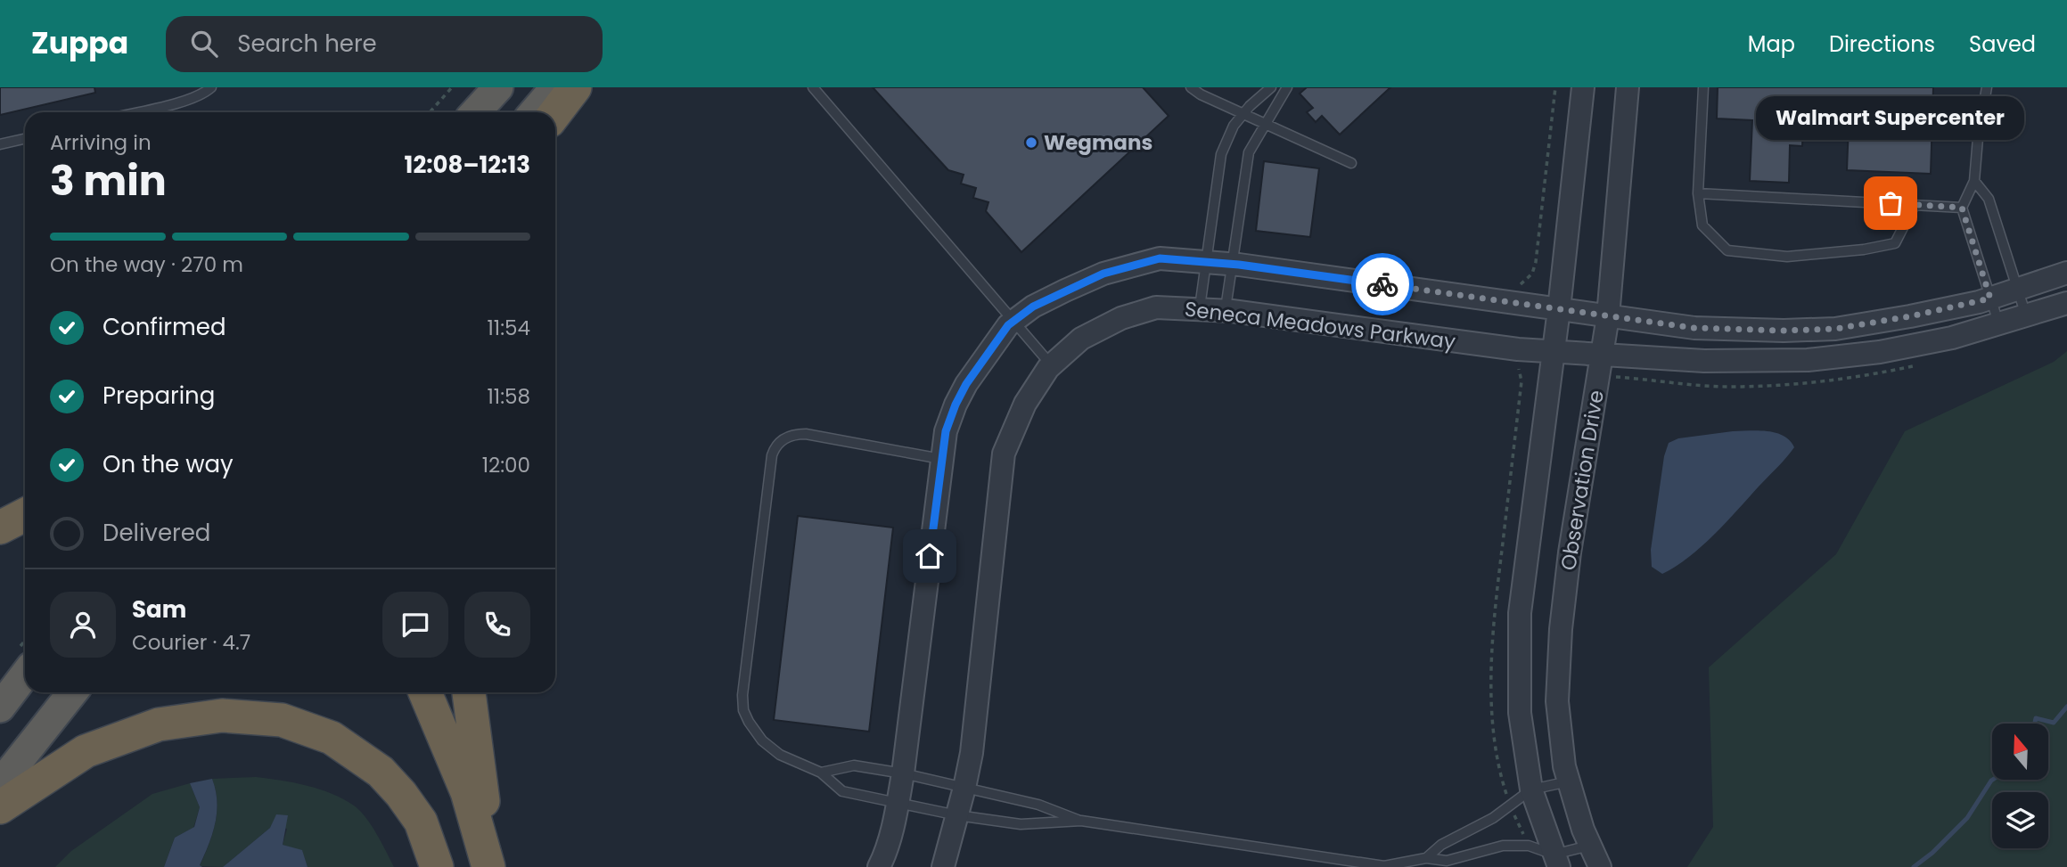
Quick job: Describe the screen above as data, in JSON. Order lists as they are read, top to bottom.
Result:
{
  "streets": {
    "street": ["Seneca Meadows Parkway", "Observation Drive"]
  },
  "crossings": [
    ["Seneca Meadows Parkway", "Observation Drive"]
  ],
  "places": ["Wegmans", "Walmart Supercenter"],
  "north": "top",
  "page": {
    "header": "Zuppa",
    "search": "Search here",
    "nav": ["Map", "Directions", "Saved"],
    "bubble": "Walmart Supercenter",
    "heading": ["3 min", "Arriving in", "12:08–12:13"],
    "panel": ["Sam", "Courier · 4.7"],
    "bar": "On the way · 270 m",
    "list": [
      ["Confirmed", "11:54"],
      ["Preparing", "11:58"],
      ["On the way", "12:00"],
      "Delivered"
    ]
  }
}
